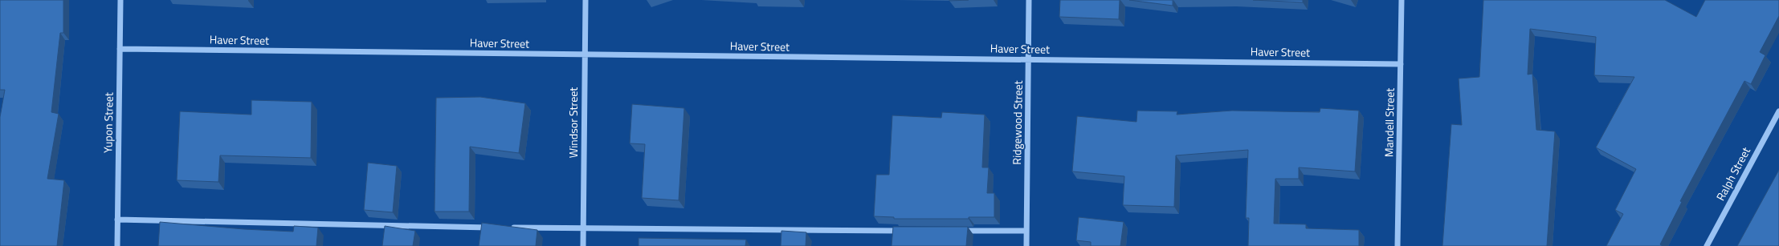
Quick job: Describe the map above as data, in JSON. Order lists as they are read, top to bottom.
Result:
{
  "streets": {
    "street": [
      "Haver Street",
      "Yupon Street",
      "Windsor Street",
      "Ridgewood Street",
      "Mandell Street",
      "Ralph Street"
    ]
  },
  "crossings": [
    ["Haver Street", "Yupon Street"],
    ["Haver Street", "Windsor Street"],
    ["Haver Street", "Ridgewood Street"],
    ["Haver Street", "Mandell Street"]
  ]
}
